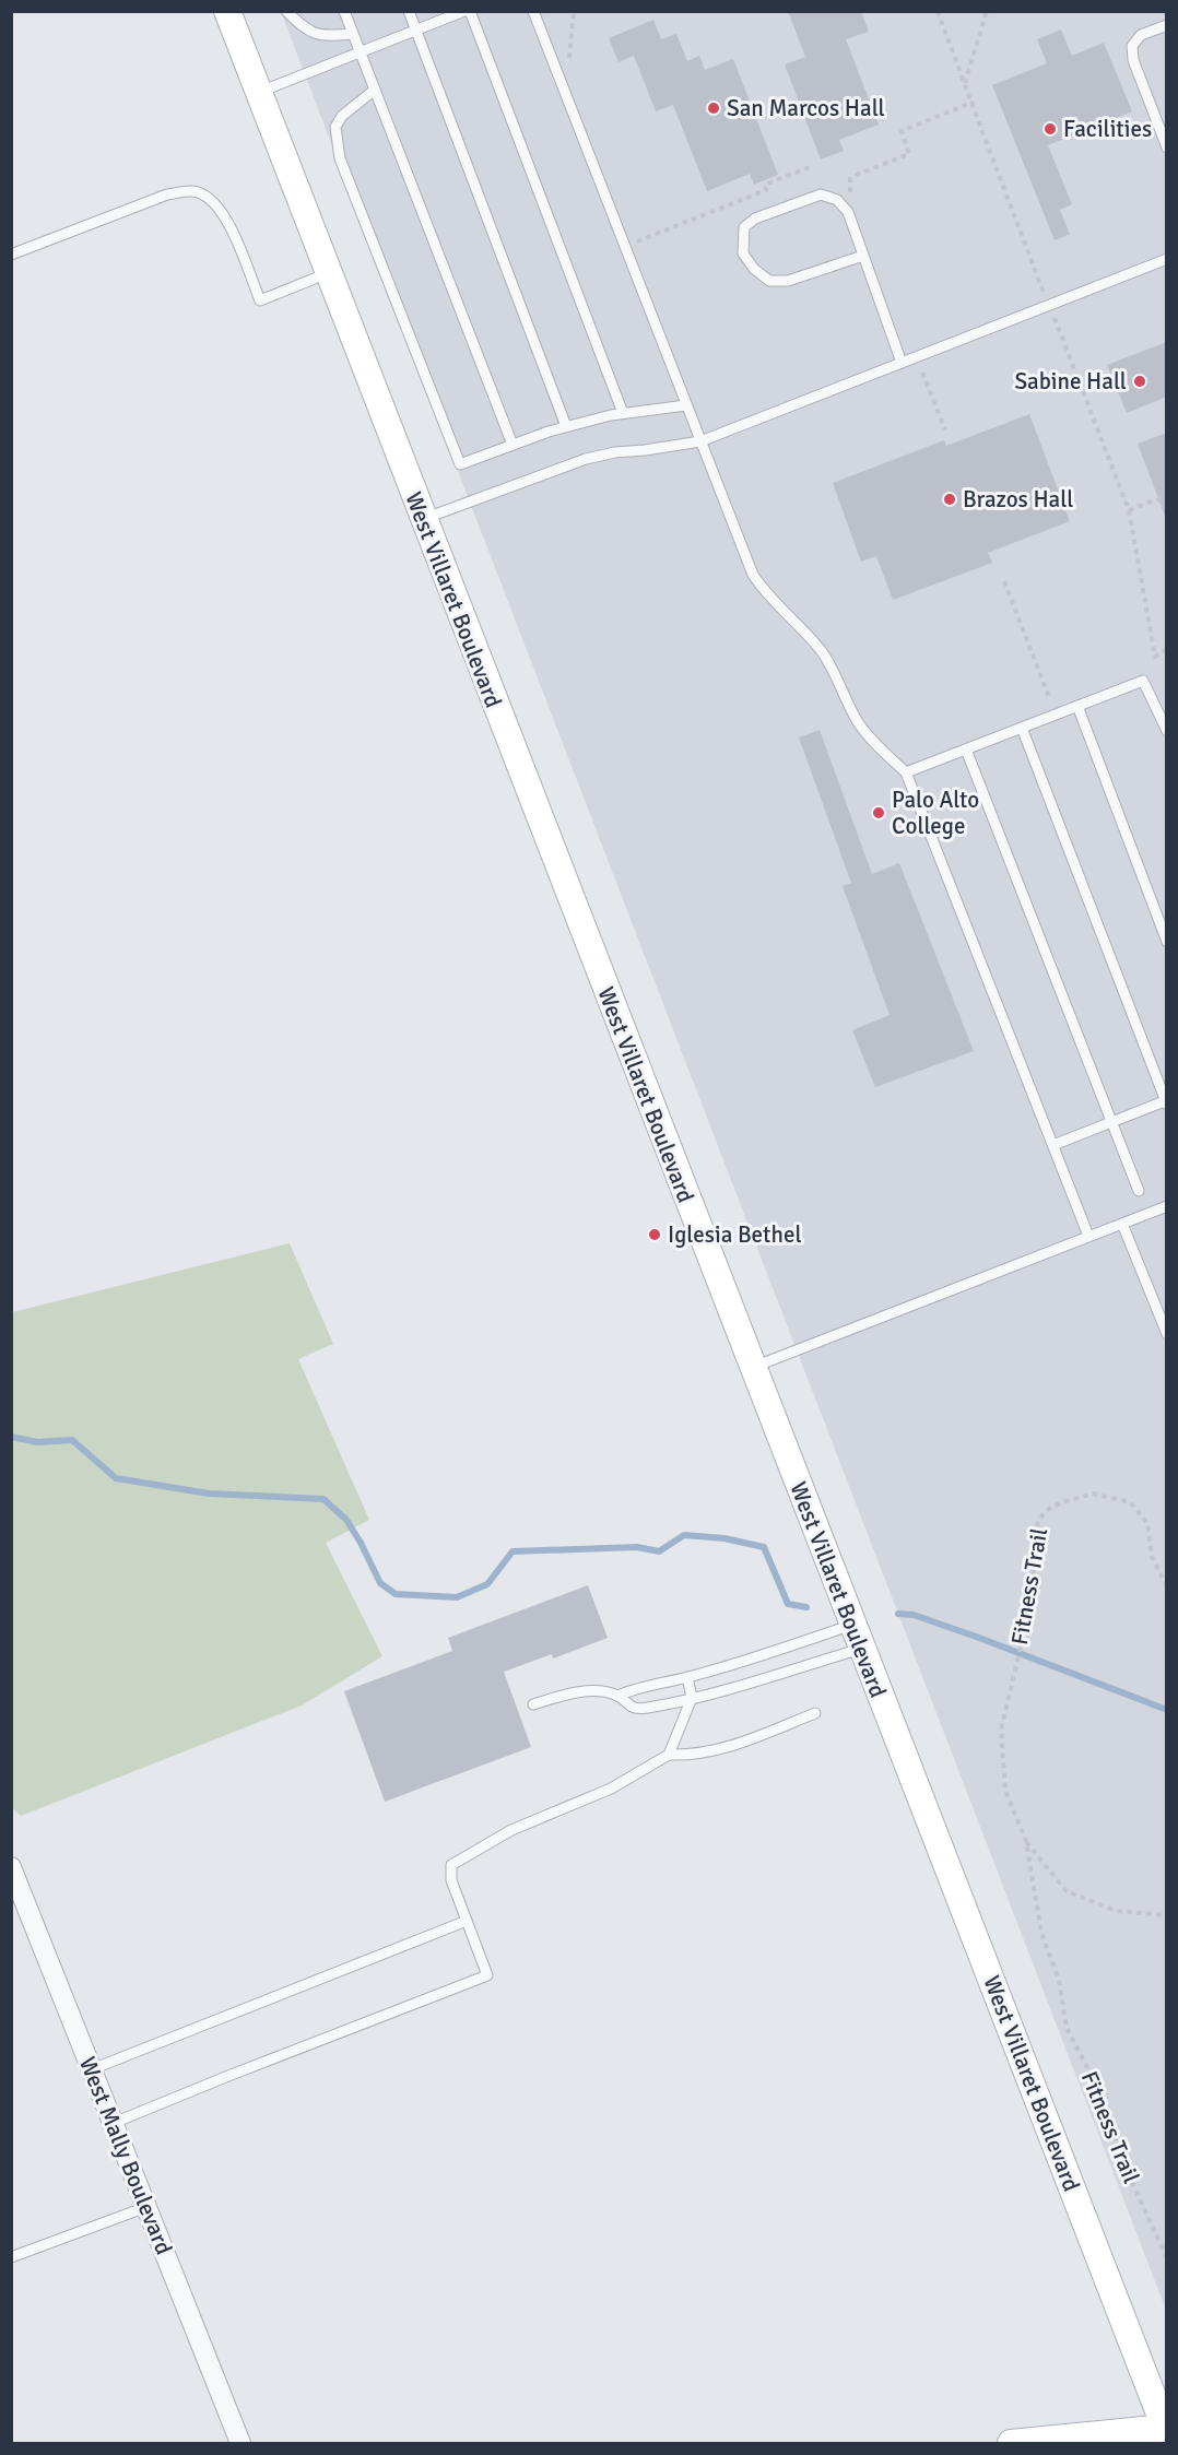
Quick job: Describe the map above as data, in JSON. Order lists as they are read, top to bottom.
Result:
{
  "streets": {
    "street": ["West Villaret Boulevard", "West Mally Boulevard"],
    "path": ["Fitness Trail"]
  },
  "places": [
    "San Marcos Hall",
    "Facilities",
    "Sabine Hall",
    "Brazos Hall",
    "Palo Alto College",
    "Iglesia Bethel"
  ]
}
